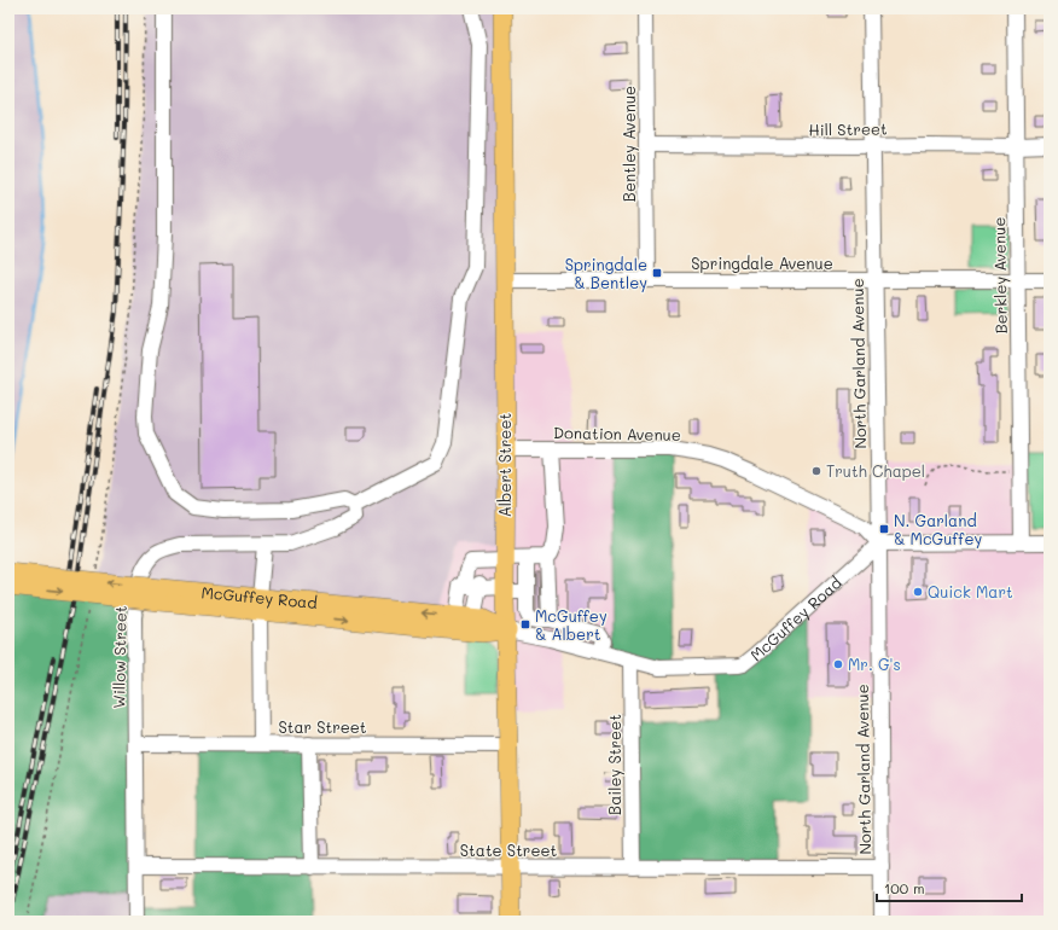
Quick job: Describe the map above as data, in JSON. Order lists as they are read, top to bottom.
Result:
{
  "streets": {
    "main road": ["Albert Street", "McGuffey Road"],
    "street": [
      "Hill Street",
      "Bentley Avenue",
      "Springdale Avenue",
      "Berkley Avenue",
      "North Garland Avenue",
      "Donation Avenue",
      "Willow Street",
      "Star Street",
      "Bailey Street",
      "State Street"
    ]
  },
  "crossings": [
    ["Hill Street", "Bentley Avenue"],
    ["Hill Street", "Berkley Avenue"],
    ["Hill Street", "North Garland Avenue"],
    ["Bentley Avenue", "Springdale Avenue"],
    ["Springdale Avenue", "Berkley Avenue"],
    ["Springdale Avenue", "North Garland Avenue"],
    ["Springdale Avenue", "Albert Street"],
    ["North Garland Avenue", "Donation Avenue"],
    ["North Garland Avenue", "McGuffey Road"],
    ["North Garland Avenue", "State Street"],
    ["Donation Avenue", "Albert Street"],
    ["Donation Avenue", "McGuffey Road"],
    ["Albert Street", "McGuffey Road"],
    ["Albert Street", "Star Street"],
    ["Albert Street", "State Street"],
    ["McGuffey Road", "Bailey Street"],
    ["Willow Street", "Star Street"],
    ["Willow Street", "State Street"],
    ["Bailey Street", "State Street"]
  ],
  "places": {
    "transit": ["Springdale & Bentley", "N. Garland & McGuffey", "McGuffey & Albert"],
    "other": ["Truth Chapel", "Quick Mart", "Mr. G's"]
  },
  "scale_bar": "100 m"
}
